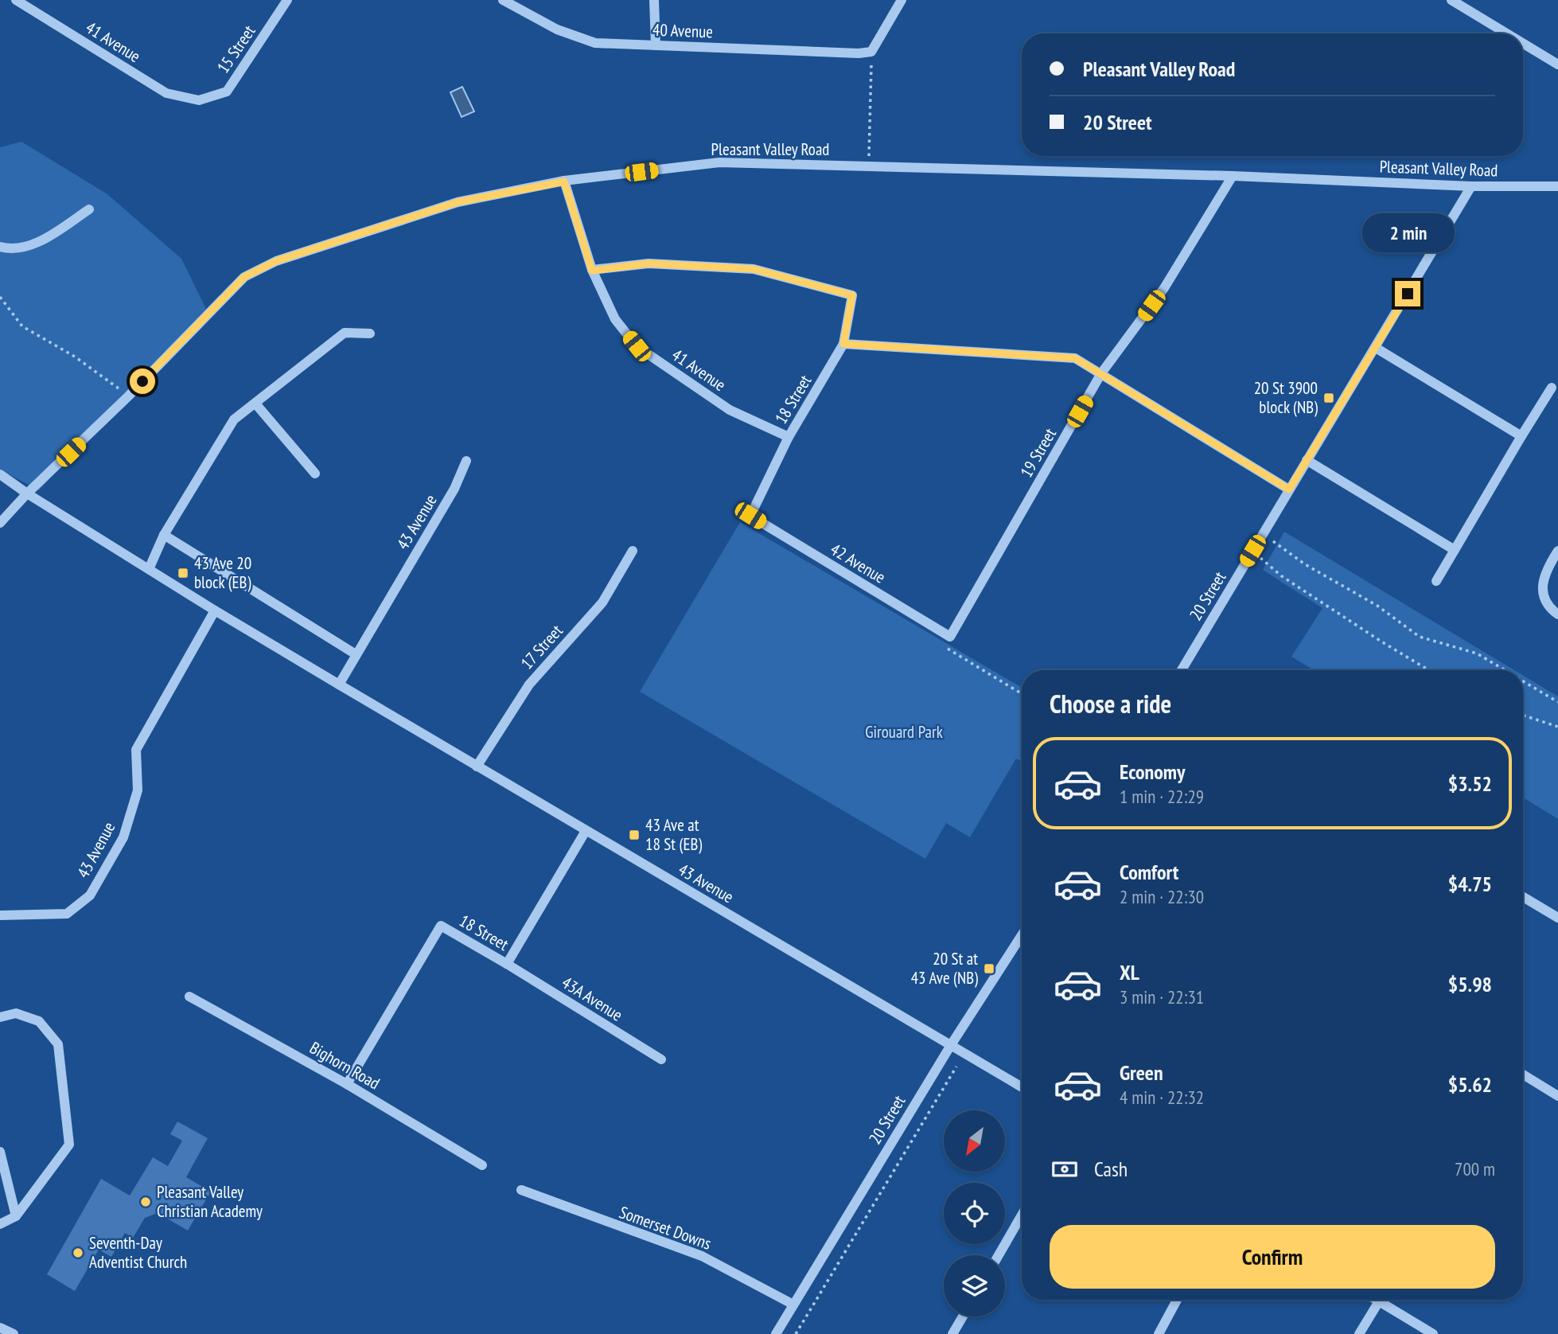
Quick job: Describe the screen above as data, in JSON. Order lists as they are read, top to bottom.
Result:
{
  "streets": {
    "street": [
      "40 Avenue",
      "41 Avenue",
      "15 Street",
      "Pleasant Valley Road",
      "18 Street",
      "19 Street",
      "43 Avenue",
      "42 Avenue",
      "20 Street",
      "17 Street",
      "43A Avenue",
      "Bighorn Road",
      "Somerset Downs"
    ]
  },
  "crossings": [
    ["41 Avenue", "15 Street"],
    ["41 Avenue", "Pleasant Valley Road"],
    ["41 Avenue", "18 Street"],
    ["Pleasant Valley Road", "19 Street"],
    ["Pleasant Valley Road", "43 Avenue"],
    ["Pleasant Valley Road", "20 Street"],
    ["18 Street", "43 Avenue"],
    ["18 Street", "42 Avenue"],
    ["18 Street", "43A Avenue"],
    ["18 Street", "Bighorn Road"],
    ["19 Street", "42 Avenue"],
    ["43 Avenue", "20 Street"],
    ["43 Avenue", "17 Street"],
    ["20 Street", "Somerset Downs"]
  ],
  "parks": ["Girouard Park"],
  "places": {
    "transit": [
      "20 St 3900 block (NB)",
      "43 Ave 20 block (EB)",
      "43 Ave at 18 St (EB)",
      "20 St at 43 Ave (NB)"
    ],
    "other": ["Pleasant Valley Christian Academy", "Seventh-Day Adventist Church"]
  },
  "north": "bottom left",
  "page": {
    "banner": ["Pleasant Valley Road", "20 Street"],
    "bubble": "2 min",
    "heading": "Choose a ride",
    "list": [
      {
        "name": "Economy",
        "note": "1 min · 22:29",
        "value": "$3.52"
      },
      {
        "name": "Comfort",
        "note": "2 min · 22:30",
        "value": "$4.75"
      },
      {
        "name": "XL",
        "note": "3 min · 22:31",
        "value": "$5.98"
      },
      {
        "name": "Green",
        "note": "4 min · 22:32",
        "value": "$5.62"
      }
    ],
    "pay": ["Cash", "700 m"],
    "buttons": "Confirm"
  }
}
